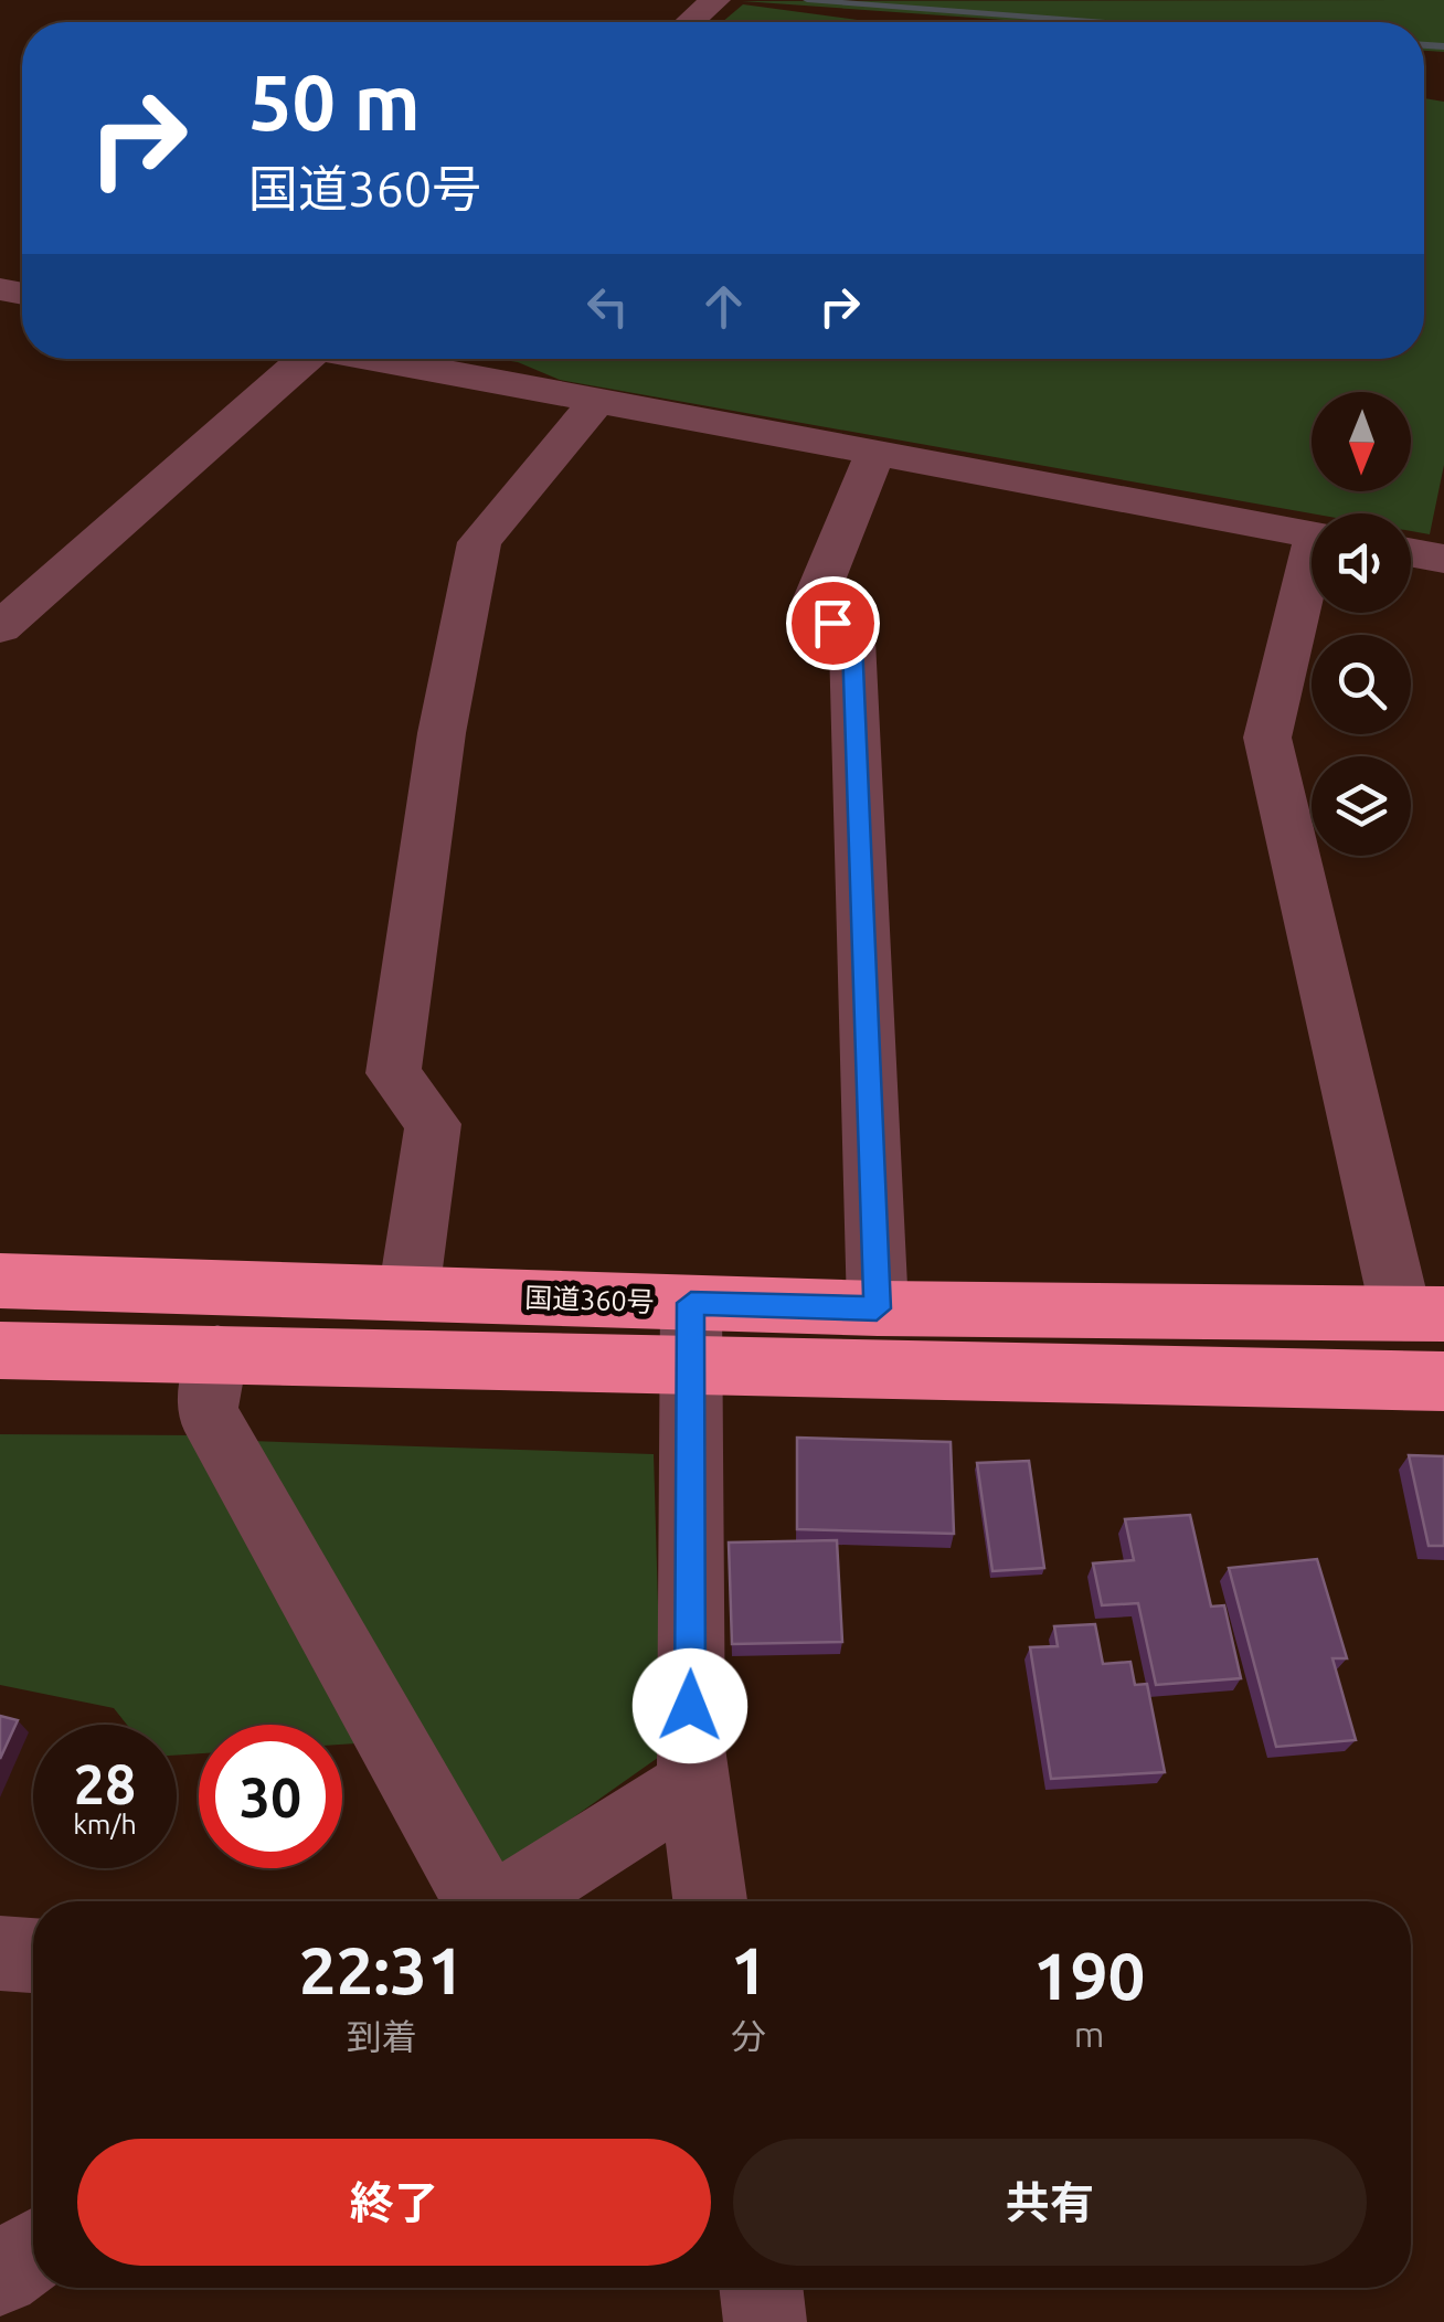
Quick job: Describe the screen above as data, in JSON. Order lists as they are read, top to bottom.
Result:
{
  "streets": {
    "highway": ["国道360号"]
  },
  "north": "bottom",
  "page": {
    "turn": ["50 m", "国道360号"],
    "speed": "28 km/h",
    "limit": "30",
    "eta": [
      "22:31",
      "到着",
      "1",
      "分",
      "190",
      "m"
    ],
    "buttons": ["終了", "共有"]
  }
}
